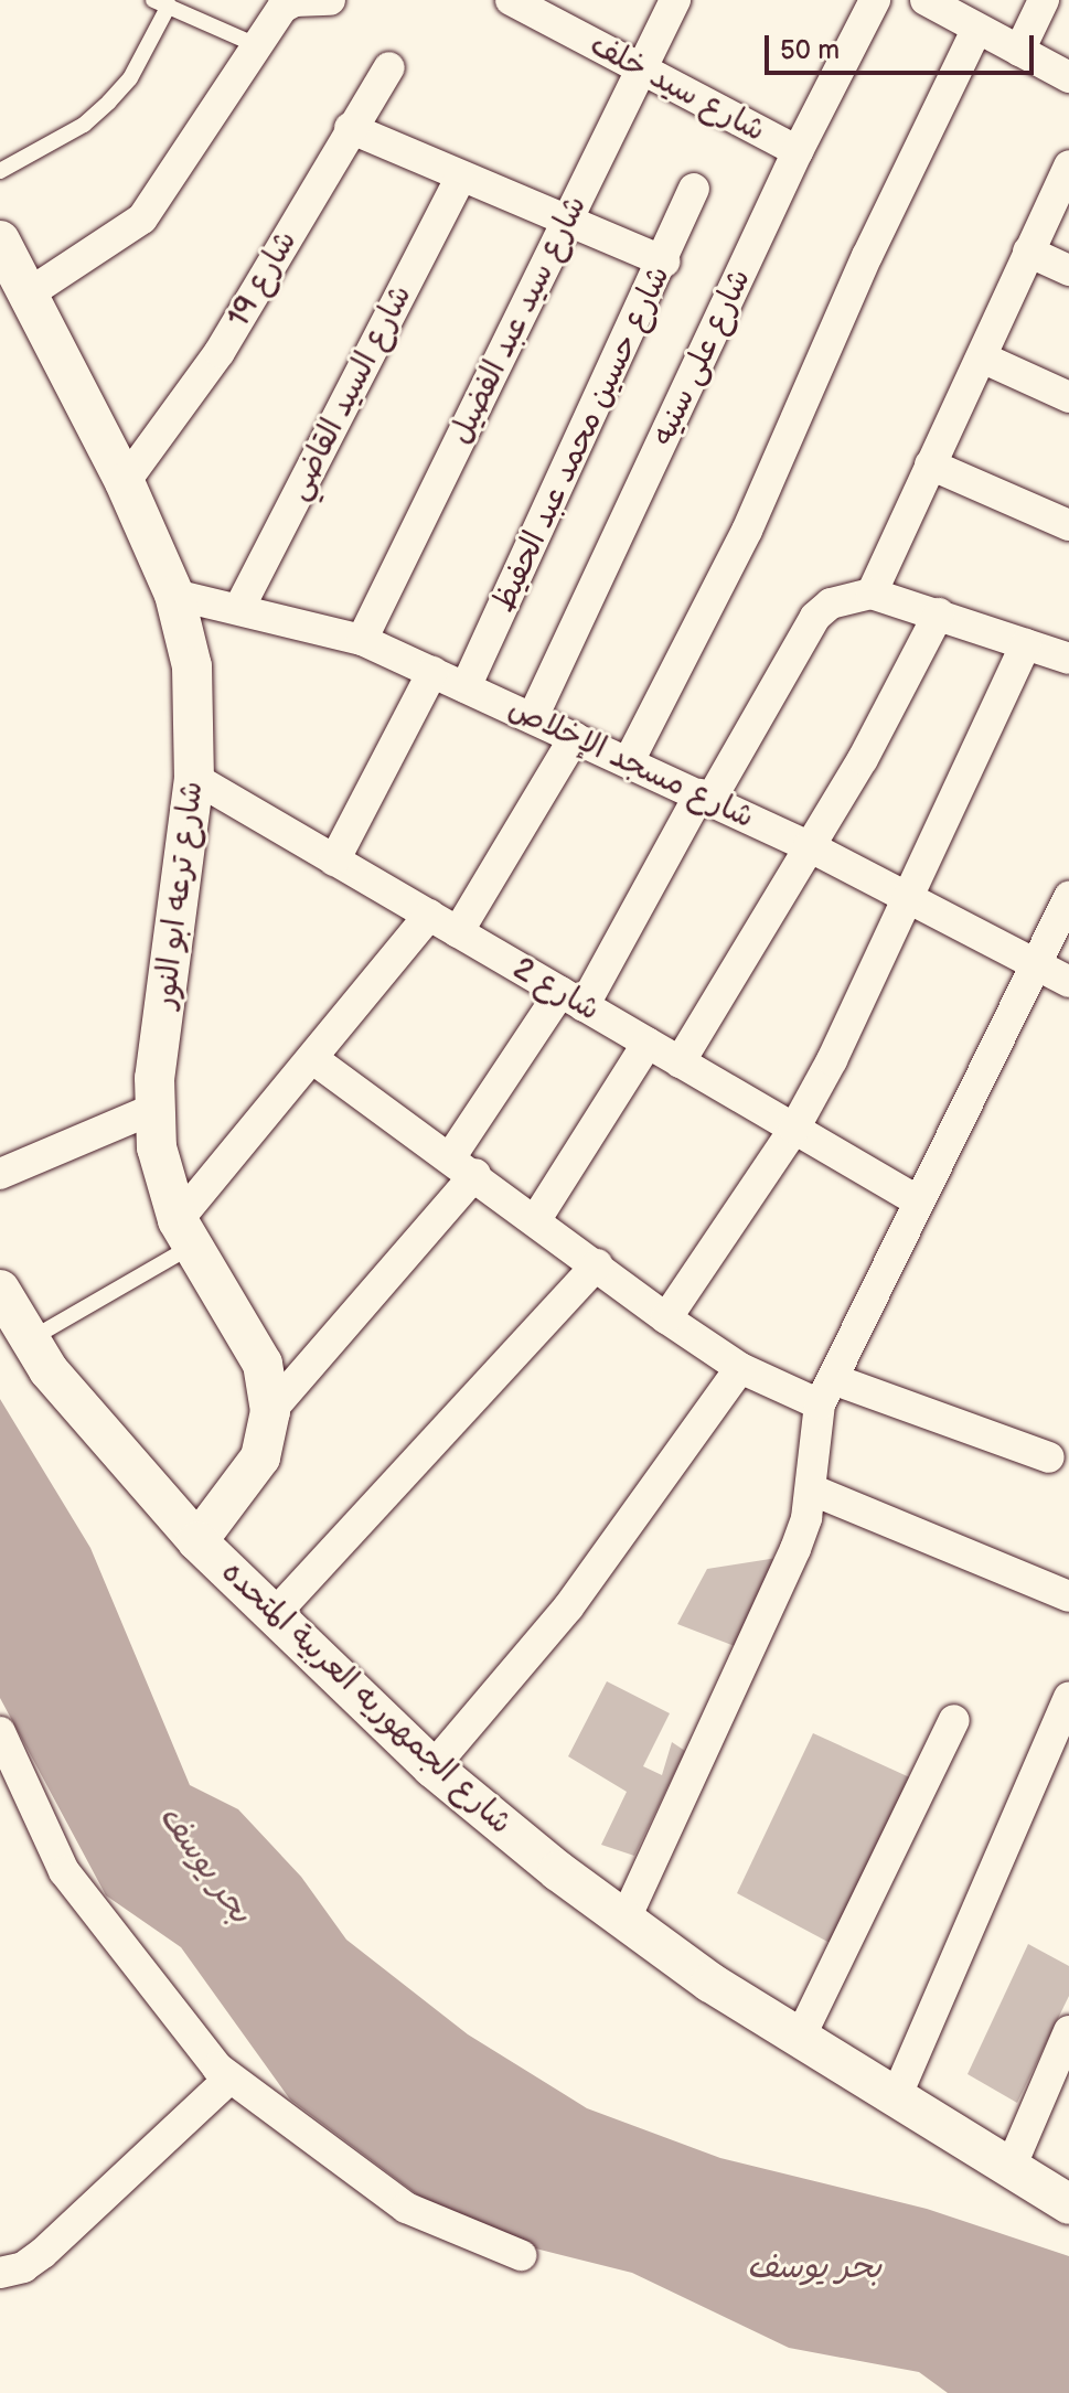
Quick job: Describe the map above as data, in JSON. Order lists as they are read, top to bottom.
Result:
{
  "streets": {
    "street": [
      "شارع سيد خلف",
      "شارع 19",
      "شارع سيد عبد الفضيل",
      "شارع على سنيه",
      "شارع السيد القاضي",
      "شارع حسين محمد عبد الحفيظ",
      "شارع مسجد الإخلاص",
      "شارع ترعه ابو النور",
      "شارع 2",
      "شارع الجمهوريه العربية المتحده"
    ]
  },
  "crossings": [
    ["شارع سيد خلف", "شارع سيد عبد الفضيل"],
    ["شارع سيد خلف", "شارع على سنيه"],
    ["شارع 19", "شارع ترعه ابو النور"],
    ["شارع سيد عبد الفضيل", "شارع مسجد الإخلاص"],
    ["شارع على سنيه", "شارع مسجد الإخلاص"],
    ["شارع السيد القاضي", "شارع مسجد الإخلاص"],
    ["شارع حسين محمد عبد الحفيظ", "شارع مسجد الإخلاص"],
    ["شارع مسجد الإخلاص", "شارع ترعه ابو النور"],
    ["شارع ترعه ابو النور", "شارع 2"],
    ["شارع ترعه ابو النور", "شارع الجمهوريه العربية المتحده"]
  ],
  "water": ["بحر يوسف"],
  "scale_bar": "50 m"
}
